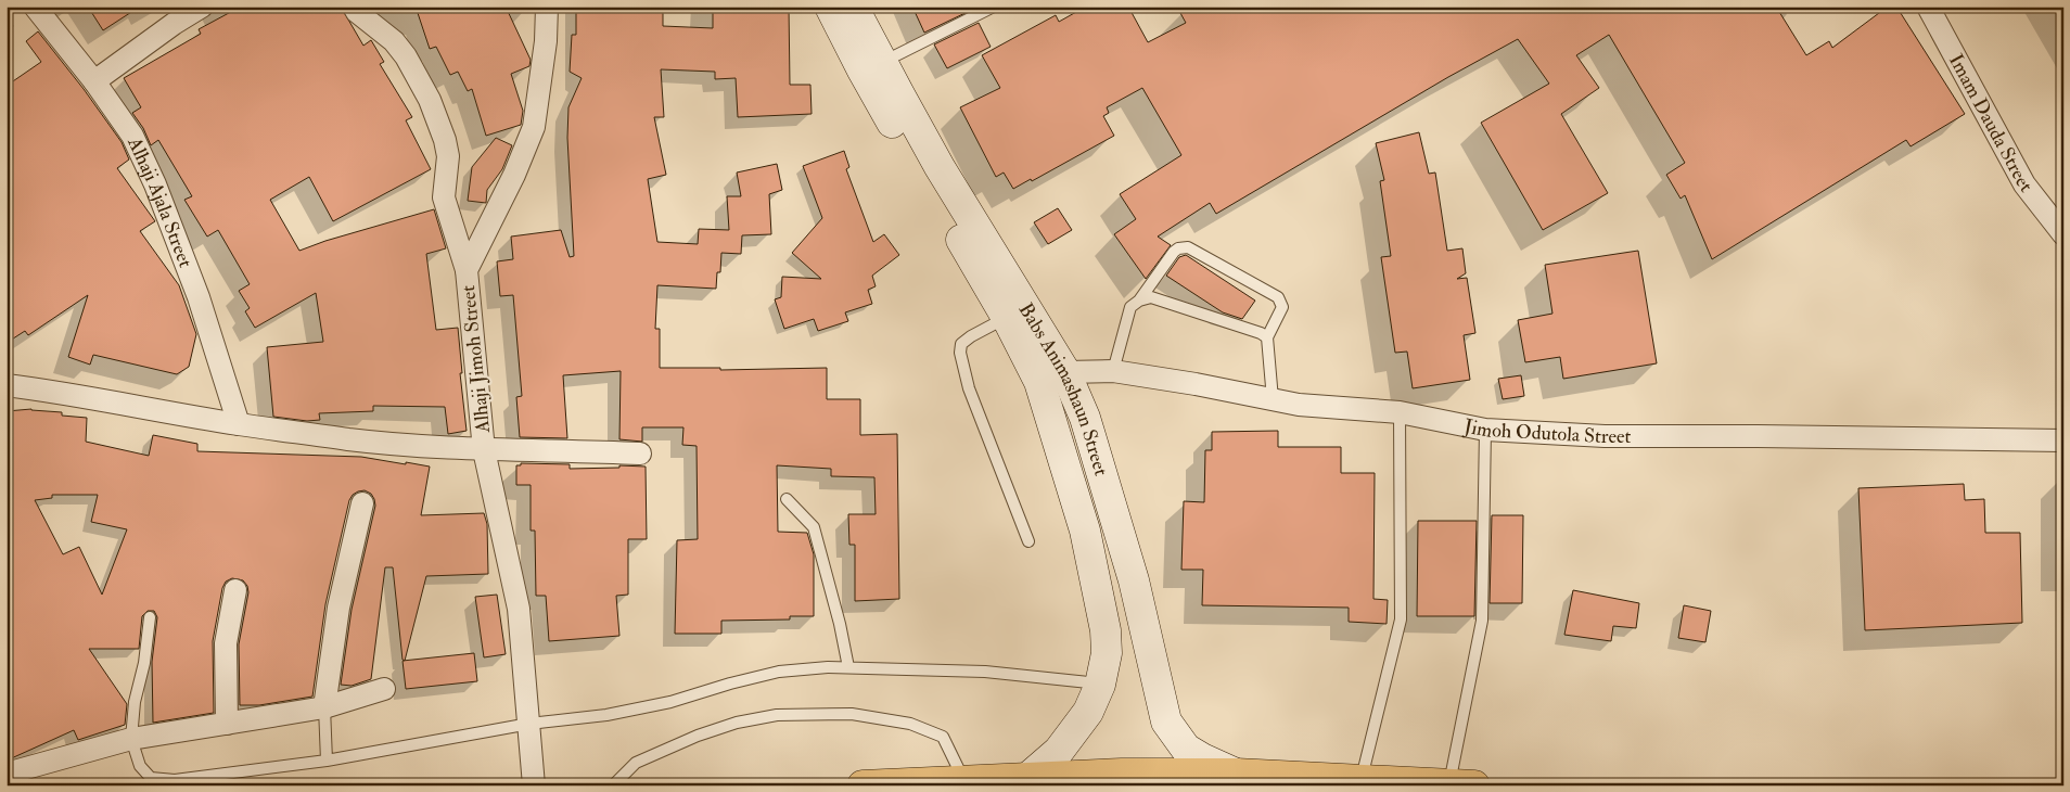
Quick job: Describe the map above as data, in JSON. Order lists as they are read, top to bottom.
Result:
{
  "streets": {
    "main road": ["Babs Animashaun Street"],
    "street": [
      "Imam Dauda Street",
      "Alhaji Ajala Street",
      "Alhaji Jimoh Street",
      "Jimoh Odutola Street"
    ]
  },
  "crossings": [
    ["Babs Animashaun Street", "Jimoh Odutola Street"]
  ]
}
